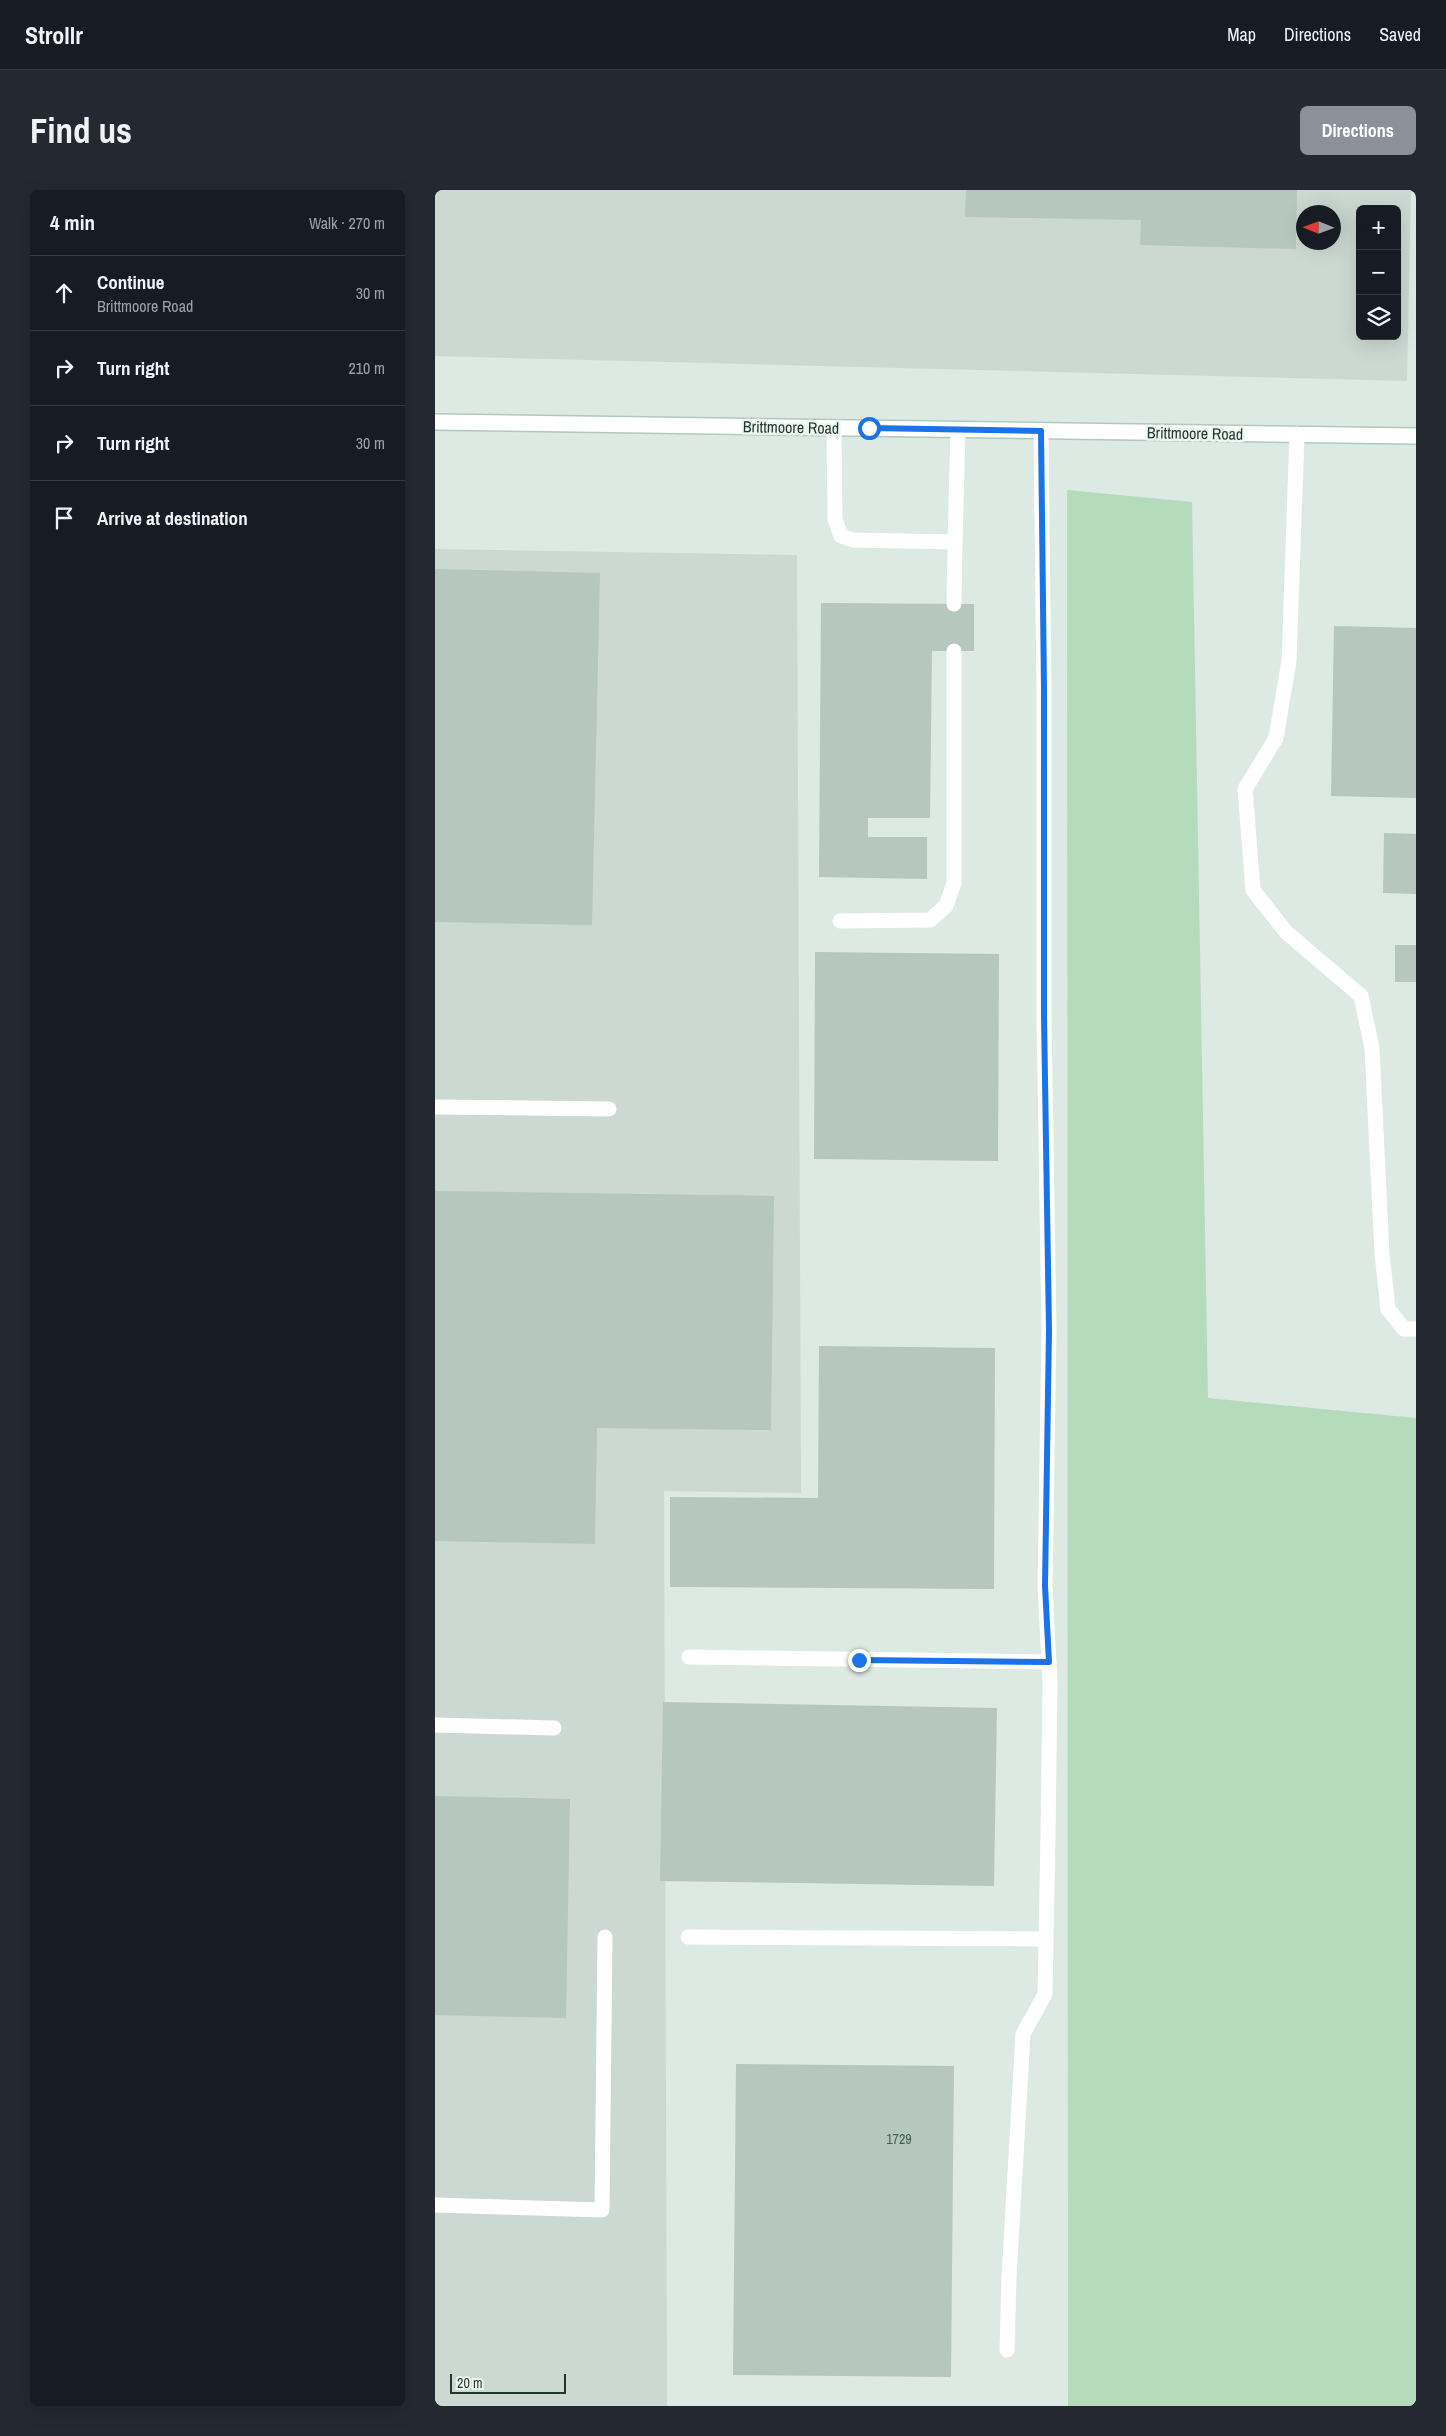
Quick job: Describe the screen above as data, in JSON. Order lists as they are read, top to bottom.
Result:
{
  "streets": {
    "main road": ["Brittmoore Road"]
  },
  "house_numbers": ["1729"],
  "scale_bar": "20 m",
  "north": "left",
  "page": {
    "header": "Strollr",
    "nav": ["Map", "Directions", "Saved"],
    "buttons": "Directions",
    "title": "Find us",
    "heading": ["4 min", "Walk · 270 m"],
    "map_buttons": ["+", "−"],
    "list": [
      ["Continue", "Brittmoore Road", "30 m"],
      ["Turn right", "210 m"],
      ["Turn right", "30 m"],
      "Arrive at destination"
    ],
    "scale": "20 m"
  }
}
